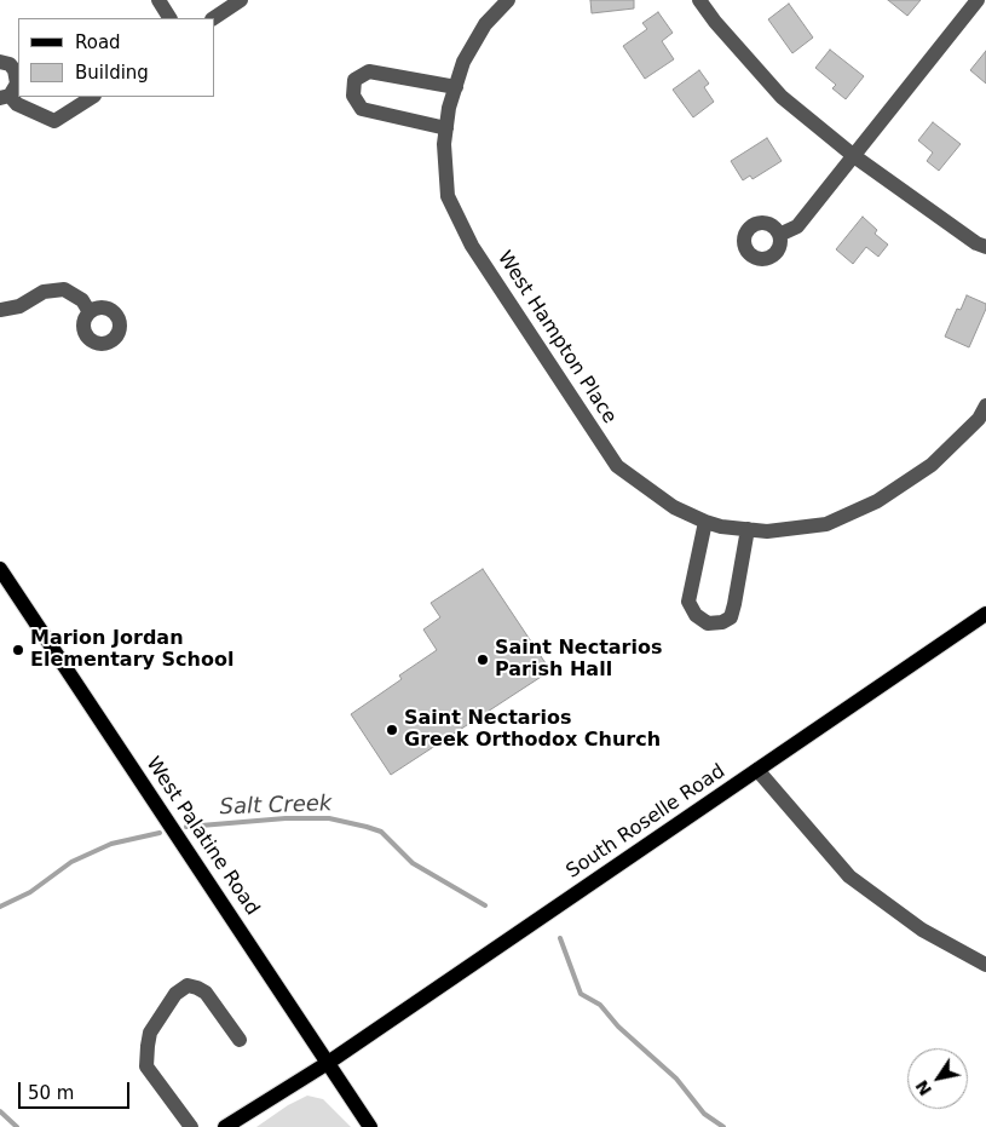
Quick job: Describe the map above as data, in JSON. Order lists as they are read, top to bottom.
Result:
{
  "streets": {
    "main road": ["South Roselle Road", "West Palatine Road"],
    "street": ["West Hampton Place"]
  },
  "crossings": [
    ["South Roselle Road", "West Palatine Road"]
  ],
  "water": ["Salt Creek"],
  "places": ["Marion Jordan Elementary School", "Saint Nectarios Parish Hall", "Saint Nectarios Greek Orthodox Church"],
  "legend": ["Road", "Building"],
  "scale_bar": "50 m",
  "north": "bottom left"
}
